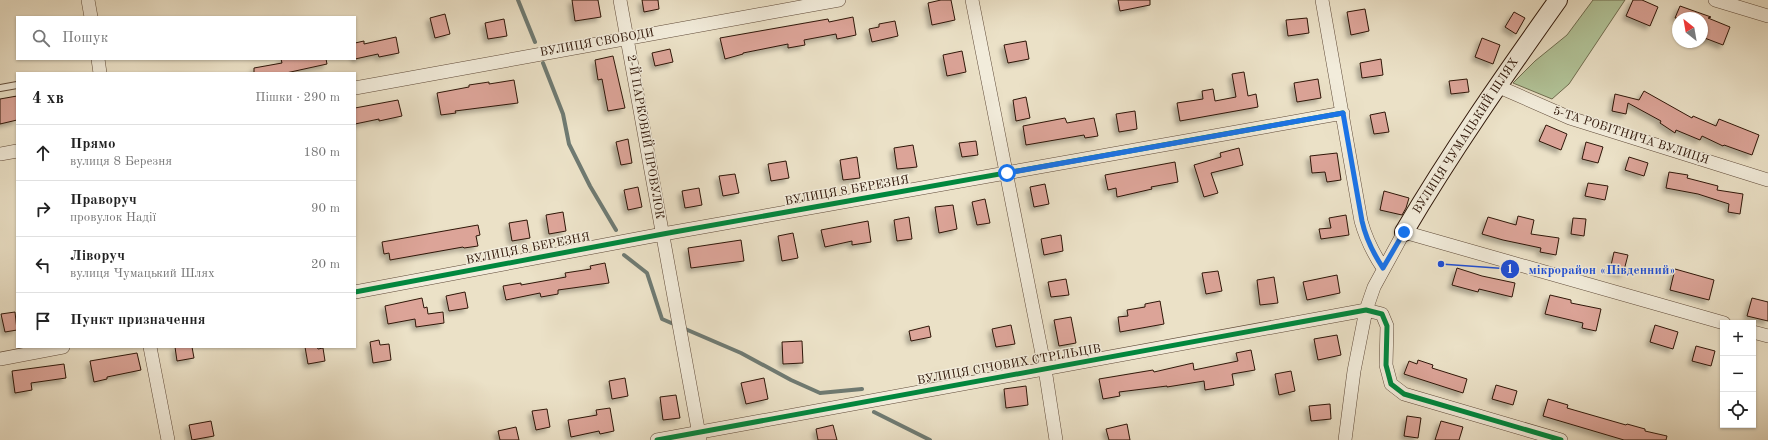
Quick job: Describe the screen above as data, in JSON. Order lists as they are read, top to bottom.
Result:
{
  "streets": {
    "street": [
      "ВУЛИЦЯ СВОБОДИ",
      "ВУЛИЦЯ ЧУМАЦЬКИЙ ШЛЯХ",
      "5-ТА РОБІТНИЧА ВУЛИЦЯ",
      "2-Й ПАРКОВИЙ ПРОВУЛОК",
      "ВУЛИЦЯ 8 БЕРЕЗНЯ",
      "ВУЛИЦЯ СІЧОВИХ СТРІЛЬЦІВ"
    ]
  },
  "crossings": [
    ["ВУЛИЦЯ СВОБОДИ", "2-Й ПАРКОВИЙ ПРОВУЛОК"],
    ["ВУЛИЦЯ ЧУМАЦЬКИЙ ШЛЯХ", "5-ТА РОБІТНИЧА ВУЛИЦЯ"],
    ["ВУЛИЦЯ ЧУМАЦЬКИЙ ШЛЯХ", "ВУЛИЦЯ СІЧОВИХ СТРІЛЬЦІВ"],
    ["2-Й ПАРКОВИЙ ПРОВУЛОК", "ВУЛИЦЯ 8 БЕРЕЗНЯ"],
    ["2-Й ПАРКОВИЙ ПРОВУЛОК", "ВУЛИЦЯ СІЧОВИХ СТРІЛЬЦІВ"]
  ],
  "places": ["мікрорайон «Південний»"],
  "north": "top left",
  "page": {
    "search": "Пошук",
    "heading": ["4 хв", "Пішки · 290 m"],
    "list": [
      ["Прямо", "вулиця 8 Березня", "180 m"],
      ["Праворуч", "провулок Надії", "90 m"],
      ["Ліворуч", "вулиця Чумацький Шлях", "20 m"],
      "Пункт призначення"
    ],
    "map_buttons": ["+", "−"]
  }
}
